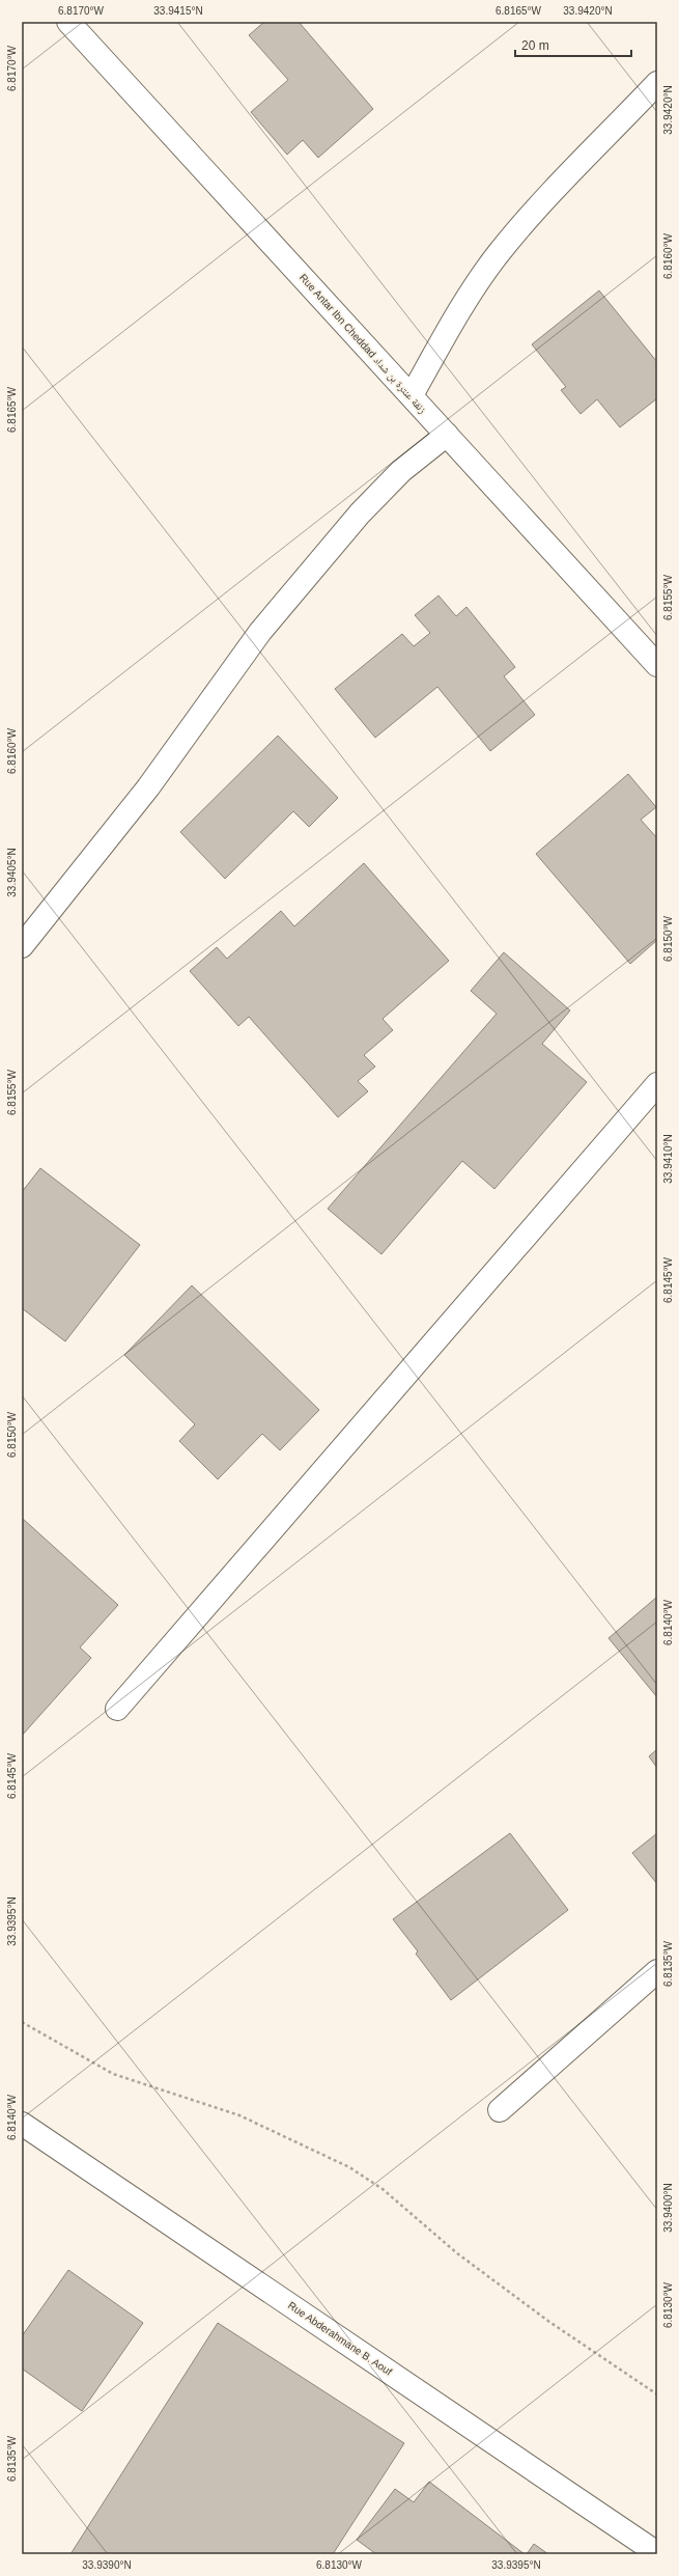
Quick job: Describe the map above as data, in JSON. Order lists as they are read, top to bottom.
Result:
{
  "streets": {
    "street": ["Rue Antar Ibn Cheddad زنقة عنترة بن شداد", "Rue Abderahmane B. Aouf"]
  },
  "scale_bar": "20 m",
  "coordinates": [
    "6.8170°W",
    "33.9415°N",
    "6.8165°W",
    "33.9420°N",
    "6.8160°W",
    "6.8155°W",
    "33.9405°N",
    "6.8150°W",
    "33.9410°N",
    "6.8145°W",
    "6.8140°W",
    "33.9395°N",
    "6.8135°W",
    "33.9400°N",
    "6.8130°W",
    "33.9390°N"
  ]
}
